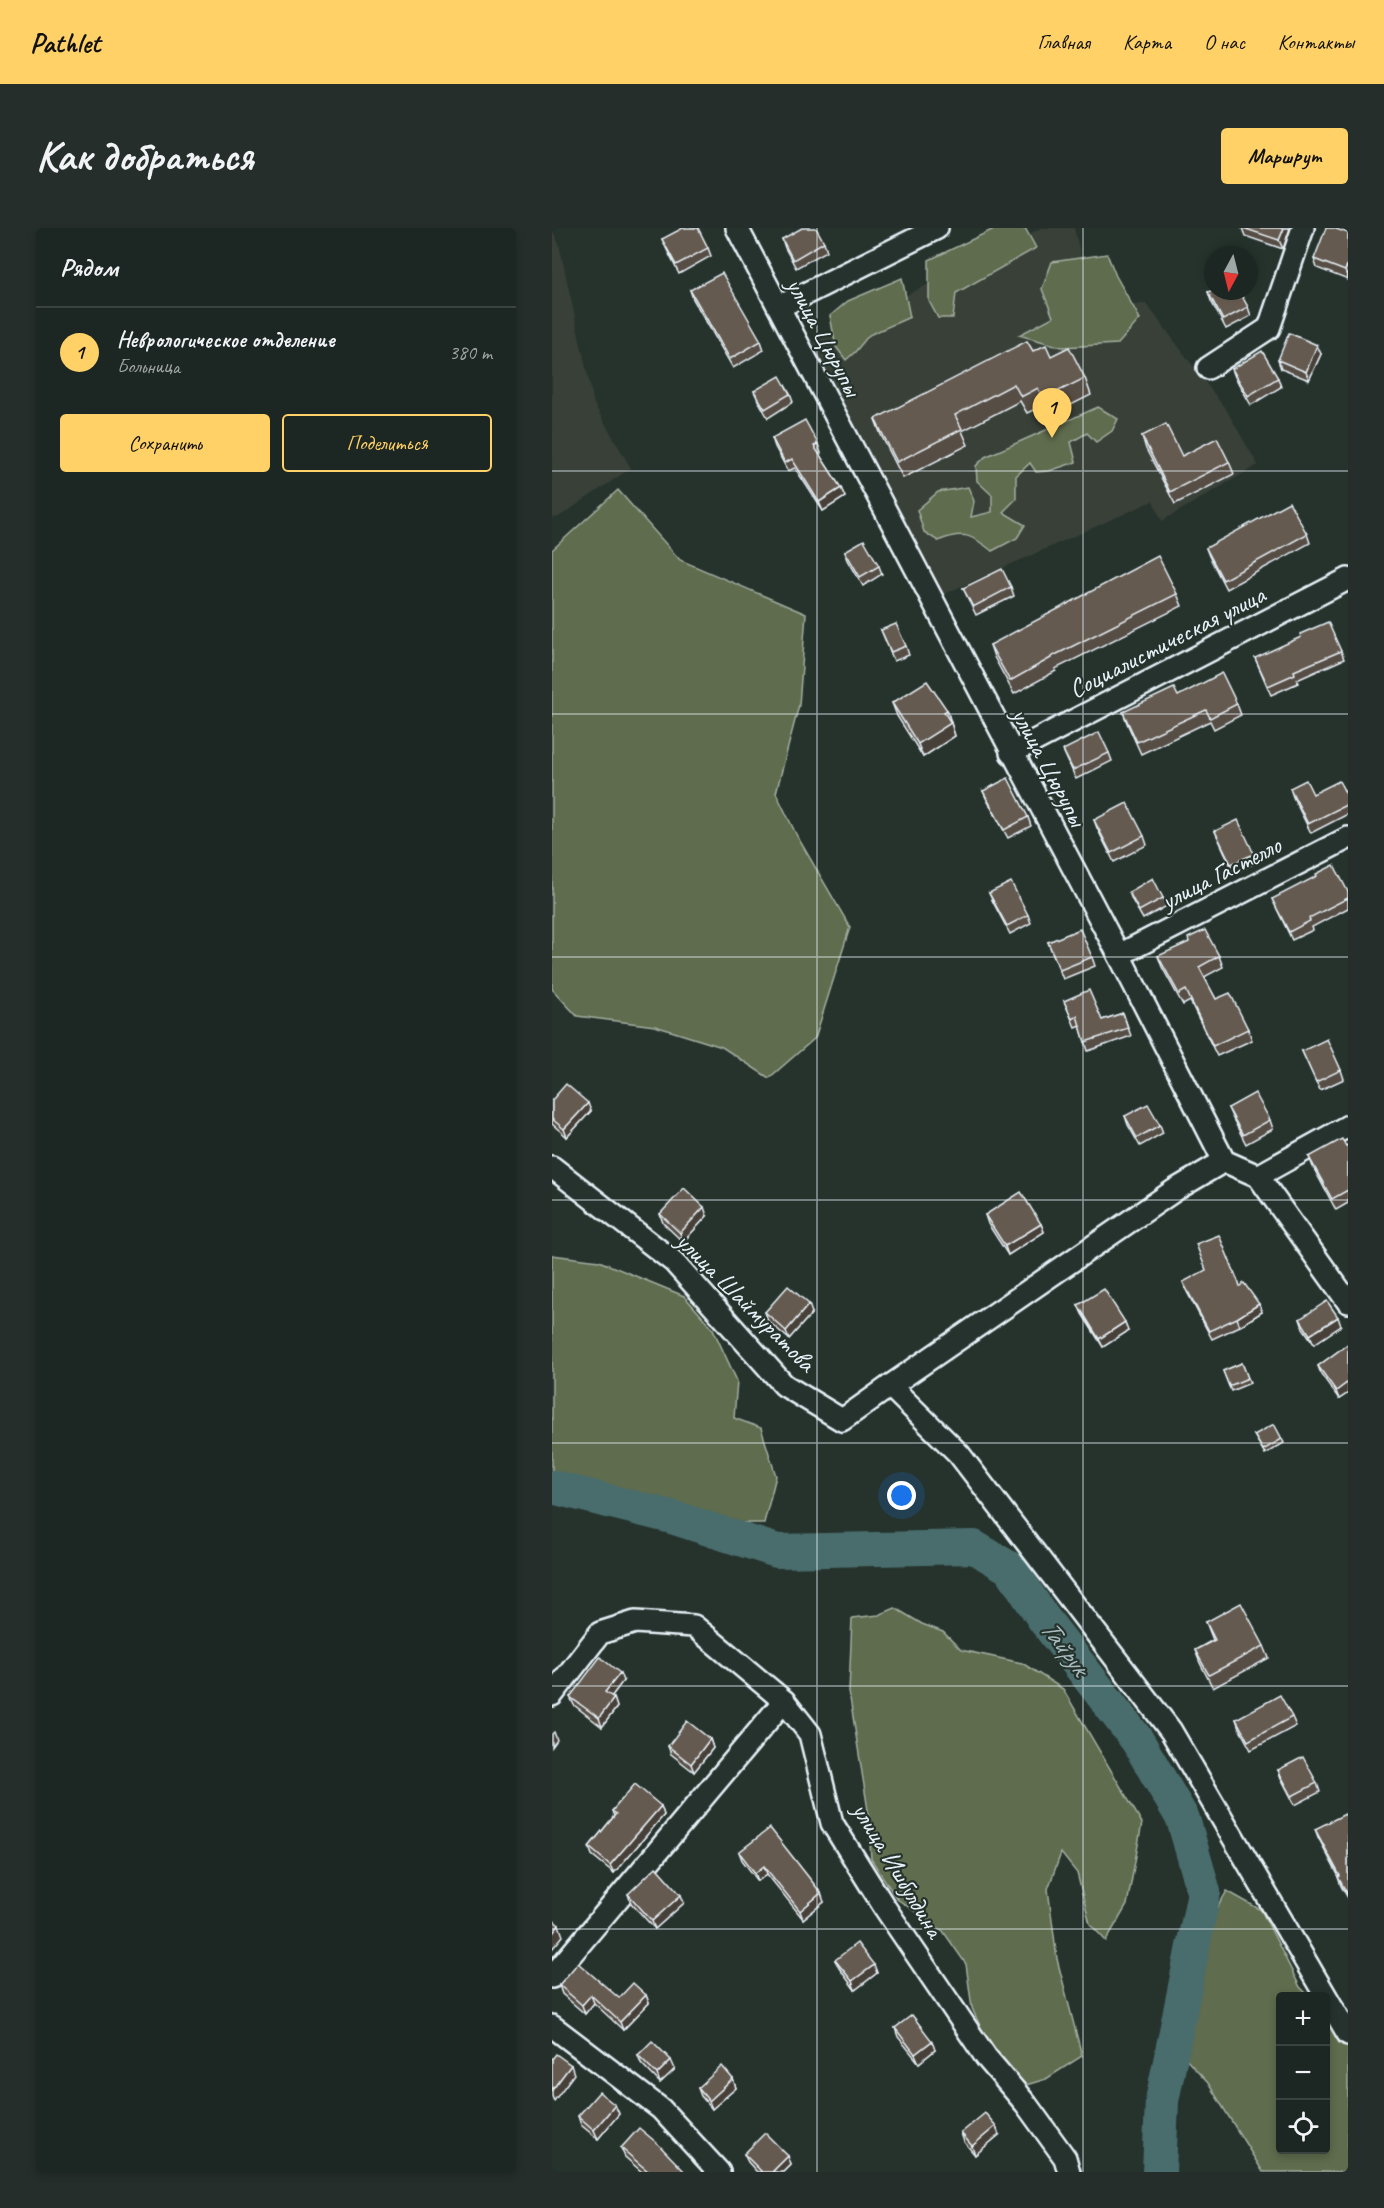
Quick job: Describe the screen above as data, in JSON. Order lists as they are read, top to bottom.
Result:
{
  "streets": {
    "street": [
      "улица Цюрупы",
      "Социалистическая улица",
      "улица Гастелло",
      "улица Шаймуратова",
      "улица Ишбулдина"
    ]
  },
  "crossings": [
    ["улица Цюрупы", "Социалистическая улица"],
    ["улица Цюрупы", "улица Гастелло"]
  ],
  "water": ["Тайрук"],
  "north": "bottom",
  "page": {
    "header": "Pathlet",
    "nav": [
      "Главная",
      "Карта",
      "О нас",
      "Контакты"
    ],
    "buttons": [
      "Маршрут",
      ["Сохранить", "Поделиться"]
    ],
    "title": "Как добраться",
    "heading": "Рядом",
    "list": [
      {
        "mark": "1",
        "name": "Неврологическое отделение",
        "note": "Больница",
        "value": "380 m"
      }
    ],
    "pins": "1",
    "map_buttons": ["+", "−"]
  }
}
